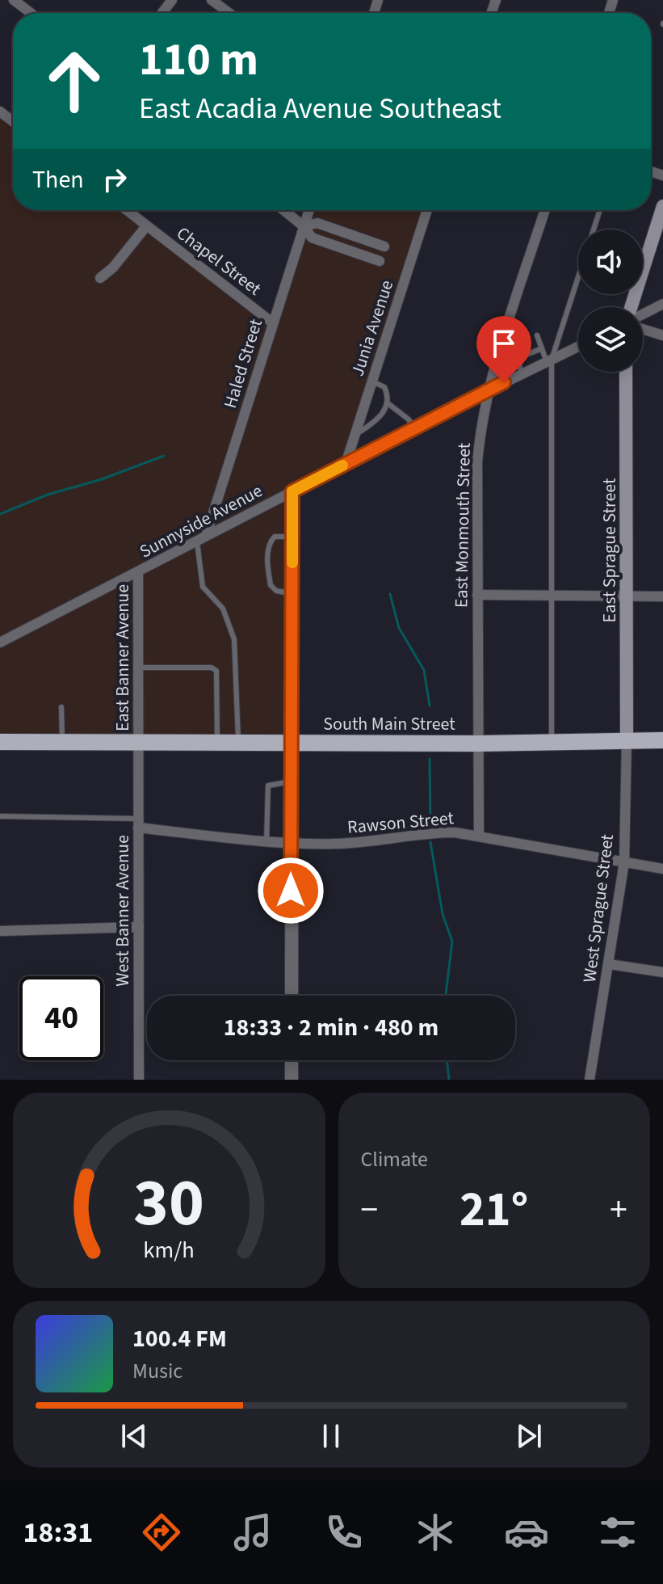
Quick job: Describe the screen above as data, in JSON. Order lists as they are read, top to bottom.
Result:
{
  "streets": {
    "main road": ["East Sprague Street", "South Main Street"],
    "street": [
      "Chapel Street",
      "Junia Avenue",
      "Haled Street",
      "Sunnyside Avenue",
      "East Monmouth Street",
      "East Banner Avenue",
      "Rawson Street",
      "West Sprague Street",
      "West Banner Avenue"
    ]
  },
  "crossings": [
    ["Chapel Street", "Haled Street"],
    ["Junia Avenue", "Sunnyside Avenue"],
    ["Haled Street", "Sunnyside Avenue"],
    ["Sunnyside Avenue", "East Monmouth Street"],
    ["Sunnyside Avenue", "East Banner Avenue"],
    ["East Monmouth Street", "South Main Street"],
    ["East Monmouth Street", "Rawson Street"],
    ["East Sprague Street", "South Main Street"],
    ["East Sprague Street", "West Sprague Street"],
    ["East Banner Avenue", "South Main Street"],
    ["East Banner Avenue", "West Banner Avenue"],
    ["South Main Street", "West Sprague Street"],
    ["South Main Street", "West Banner Avenue"],
    ["Rawson Street", "West Sprague Street"],
    ["Rawson Street", "West Banner Avenue"]
  ],
  "page": {
    "turn": ["110 m", "East Acadia Avenue Southeast"],
    "then": "Then",
    "limit": "40",
    "trip": "18:33 · 2 min · 480 m",
    "tile": "Climate",
    "heat": ["−", "21°", "+"],
    "song": ["100.4 FM", "Music"],
    "tabs": "18:31",
    "gauge": ["30", "km/h"]
  }
}
